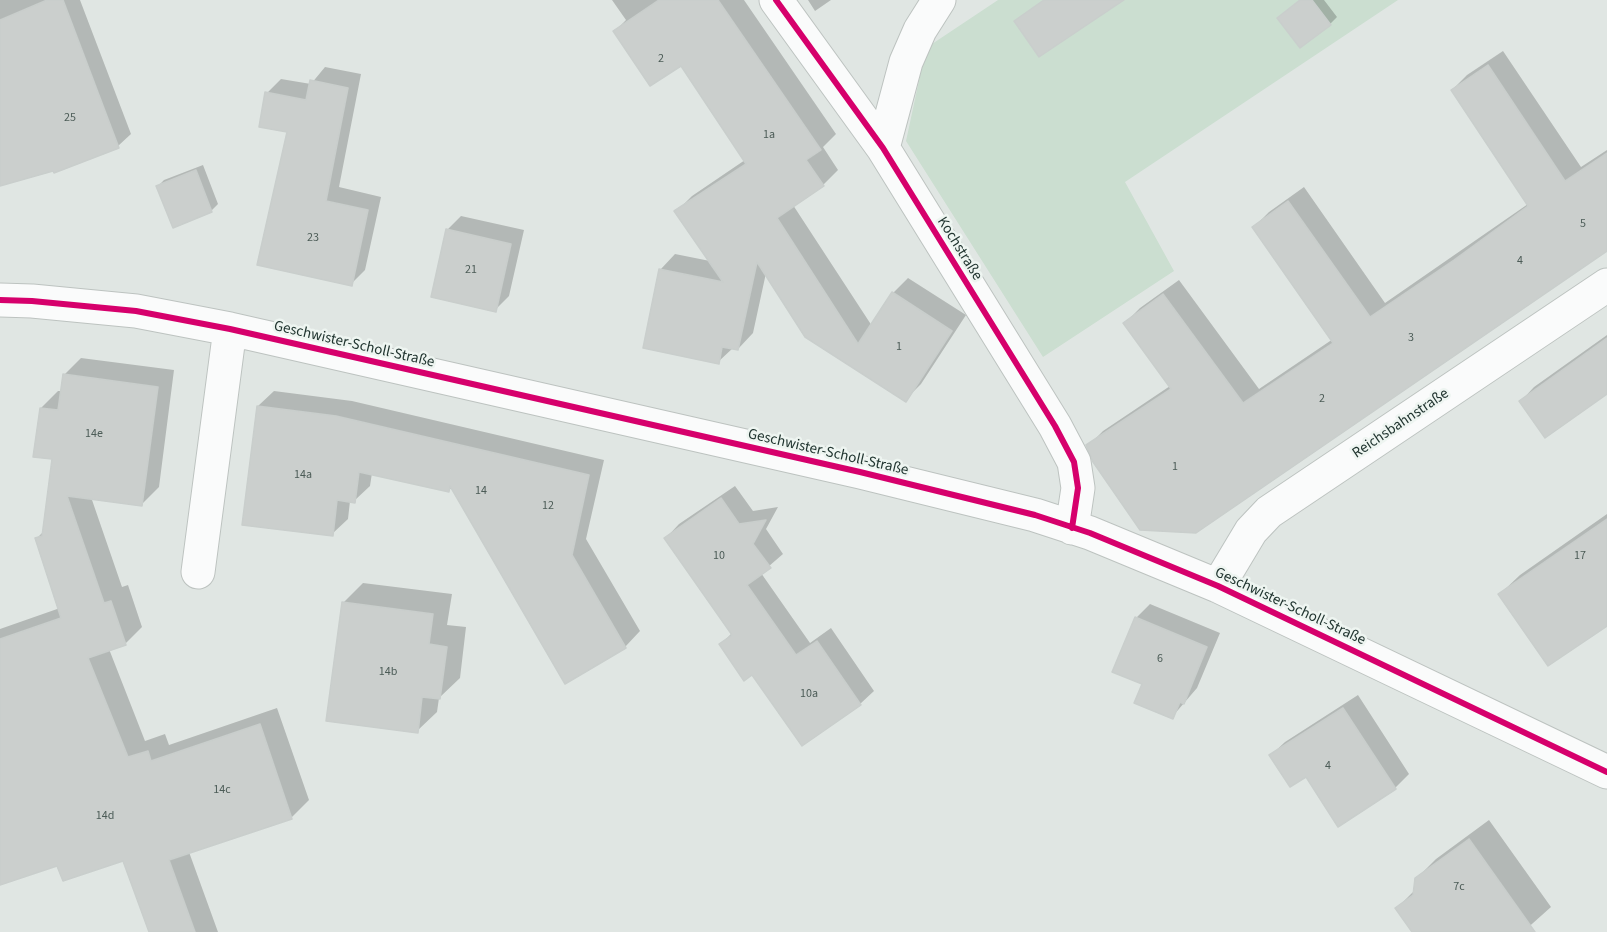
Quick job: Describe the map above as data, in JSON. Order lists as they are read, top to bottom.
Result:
{
  "streets": {
    "street": ["Kochstraße", "Geschwister-Scholl-Straße", "Reichsbahnstraße"]
  },
  "crossings": [
    ["Kochstraße", "Geschwister-Scholl-Straße"],
    ["Geschwister-Scholl-Straße", "Reichsbahnstraße"]
  ],
  "house_numbers": [
    "2",
    "25",
    "1a",
    "5",
    "23",
    "4",
    "21",
    "3",
    "1",
    "2",
    "14e",
    "1",
    "14a",
    "14",
    "12",
    "10",
    "17",
    "6",
    "14b",
    "10a",
    "4",
    "14c",
    "14d",
    "7c"
  ]
}
